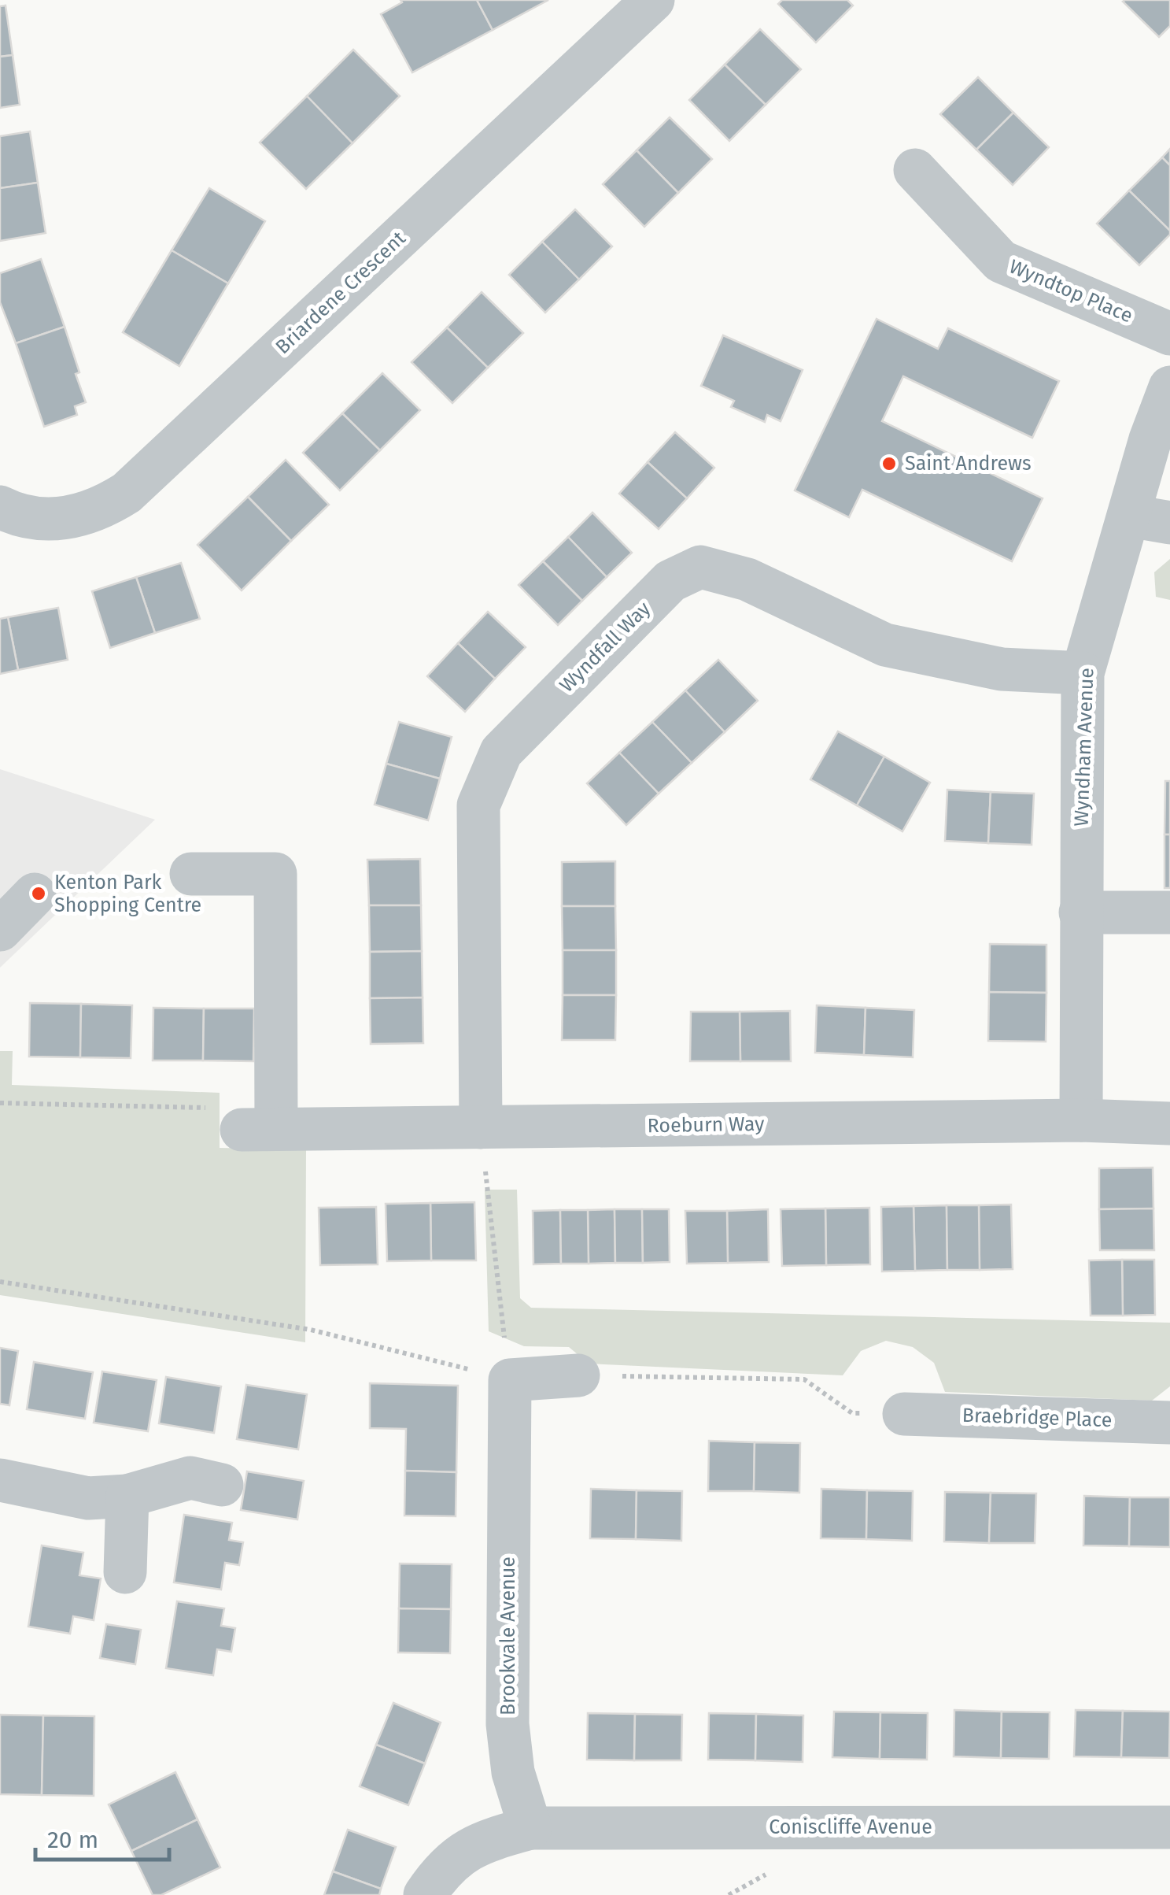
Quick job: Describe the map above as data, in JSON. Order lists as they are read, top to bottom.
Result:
{
  "streets": {
    "street": [
      "Wyndtop Place",
      "Briardene Crescent",
      "Wyndfall Way",
      "Wyndham Avenue",
      "Roeburn Way",
      "Braebridge Place",
      "Brookvale Avenue",
      "Coniscliffe Avenue"
    ]
  },
  "crossings": [
    ["Wyndfall Way", "Wyndham Avenue"],
    ["Wyndfall Way", "Roeburn Way"],
    ["Wyndham Avenue", "Roeburn Way"],
    ["Brookvale Avenue", "Coniscliffe Avenue"]
  ],
  "places": ["Saint Andrews", "Kenton Park Shopping Centre"],
  "scale_bar": "20 m"
}
